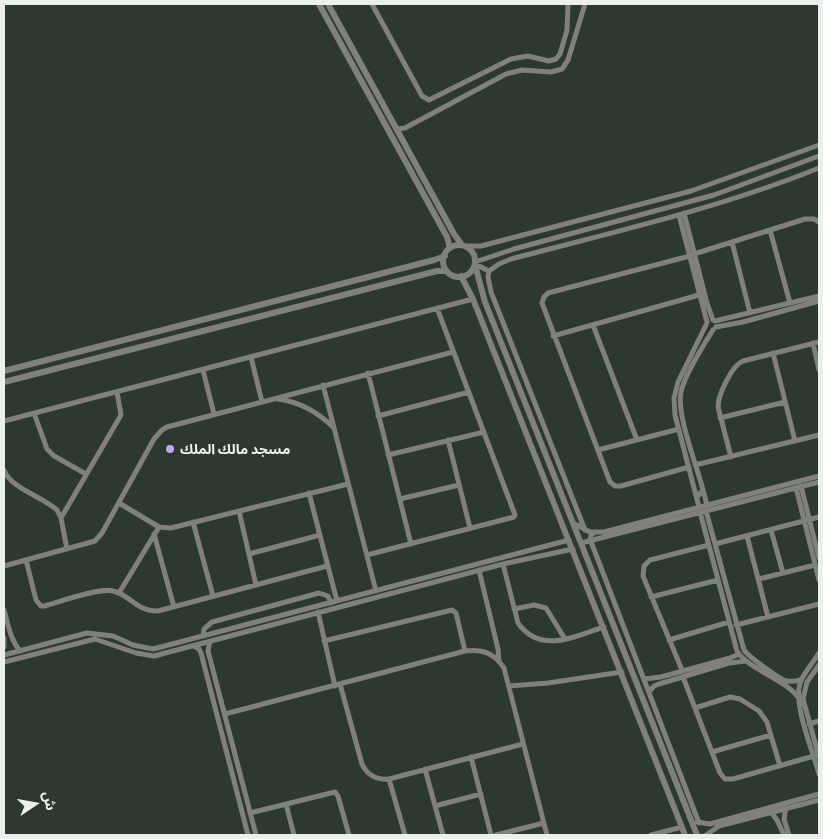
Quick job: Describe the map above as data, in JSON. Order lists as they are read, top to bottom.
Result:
{
  "places": ["مسجد مالك الملك"],
  "north": "right"
}
